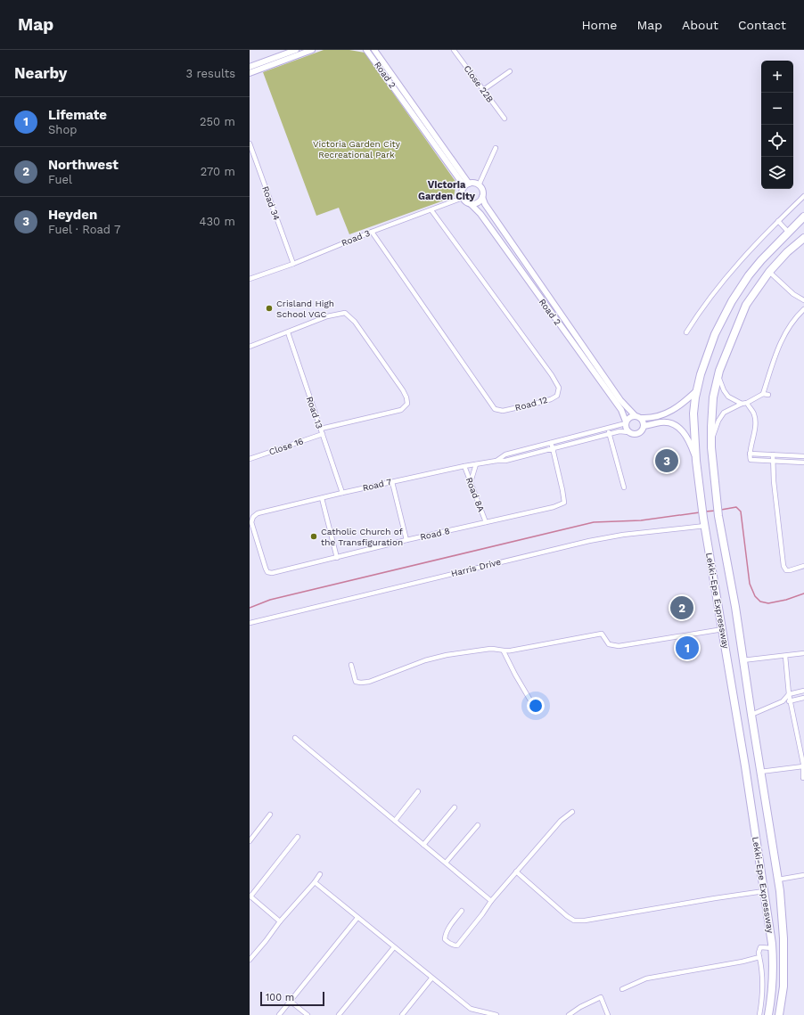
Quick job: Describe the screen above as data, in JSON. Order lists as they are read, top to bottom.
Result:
{
  "streets": {
    "highway": ["Lekki-Epe Expressway"],
    "street": [
      "Road 2",
      "Close 22B",
      "Road 34",
      "Road 3",
      "Road 12",
      "Road 13",
      "Close 16",
      "Road 7",
      "Road 8A",
      "Road 8",
      "Harris Drive"
    ]
  },
  "crossings": [
    ["Road 2", "Road 3"],
    ["Road 2", "Road 7"],
    ["Road 34", "Road 3"],
    ["Road 3", "Road 12"],
    ["Road 13", "Close 16"],
    ["Road 13", "Road 7"],
    ["Road 7", "Road 8A"],
    ["Road 7", "Road 8"],
    ["Road 8A", "Road 8"],
    ["Harris Drive", "Lekki-Epe Expressway"]
  ],
  "districts": ["Victoria Garden City"],
  "parks": ["Victoria Garden City Recreational Park"],
  "places": ["Crisland High School VGC", "Catholic Church of the Transfiguration"],
  "scale_bar": "100 m",
  "page": {
    "header": "Map",
    "nav": [
      "Home",
      "Map",
      "About",
      "Contact"
    ],
    "heading": ["Nearby", "3 results"],
    "map_buttons": ["+", "−"],
    "list": [
      {
        "mark": "1",
        "name": "Lifemate",
        "note": "Shop",
        "value": "250 m"
      },
      {
        "mark": "2",
        "name": "Northwest",
        "note": "Fuel",
        "value": "270 m"
      },
      {
        "mark": "3",
        "name": "Heyden",
        "note": "Fuel · Road 7",
        "value": "430 m"
      }
    ],
    "pins": ["3", "2", "1"],
    "scale": "100 m"
  }
}
